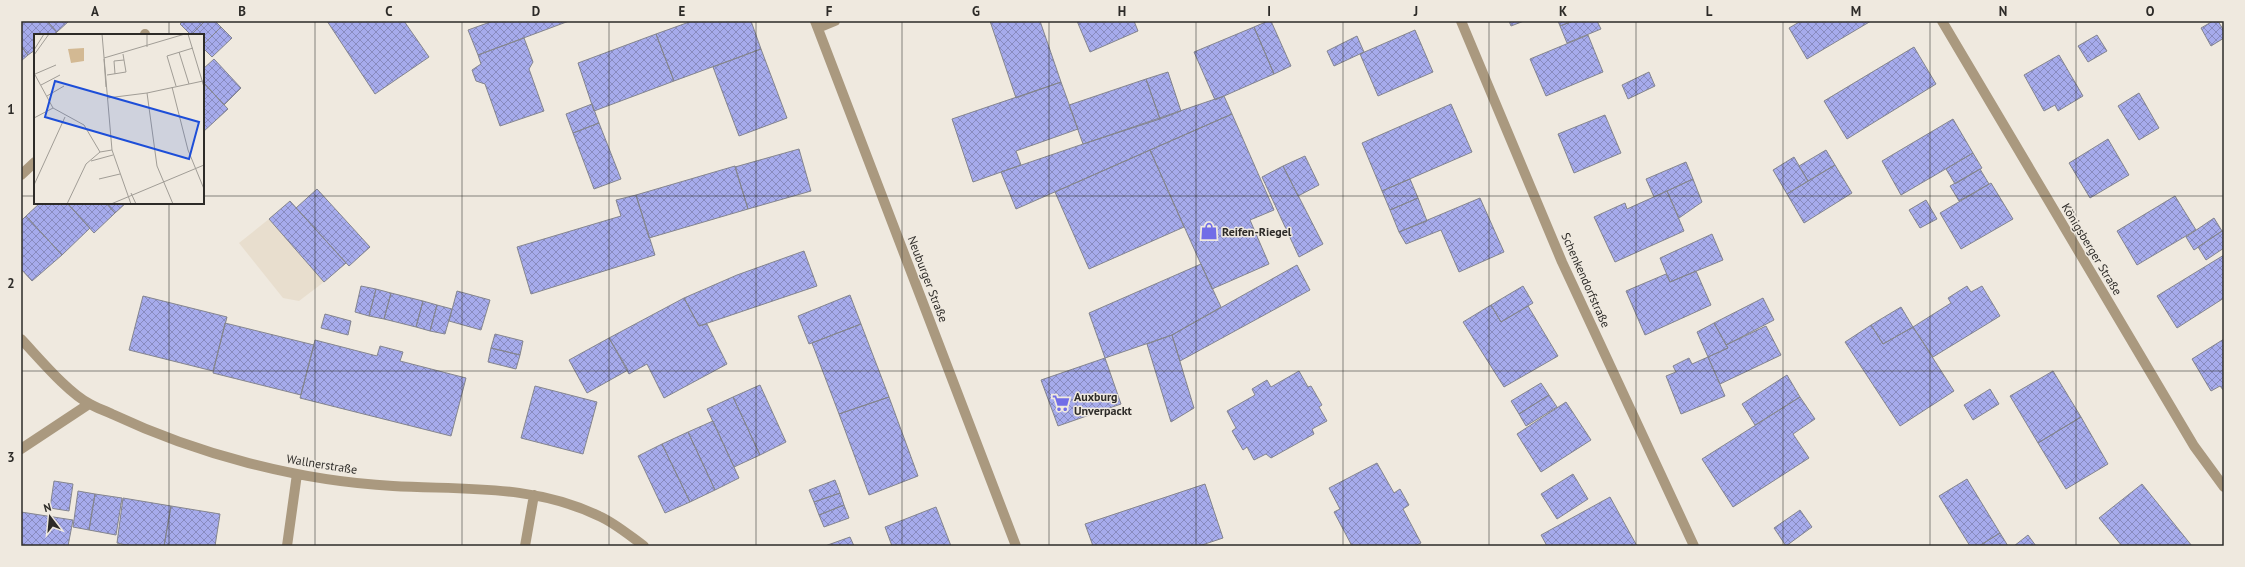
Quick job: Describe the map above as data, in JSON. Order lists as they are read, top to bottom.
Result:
{
  "streets": {
    "street": [
      "Königsberger Straße",
      "Neuburger Straße",
      "Schenkendorfstraße",
      "Wallnerstraße"
    ]
  },
  "places": {
    "shop": ["Reifen-Riegel"],
    "supermarket": ["Auxburg Unverpackt"]
  },
  "north": "top",
  "grid": {
    "columns": [
      "A",
      "B",
      "C",
      "D",
      "E",
      "F",
      "G",
      "H",
      "I",
      "J",
      "K",
      "L",
      "M",
      "N",
      "O"
    ],
    "rows": ["1", "2", "3"]
  }
}
